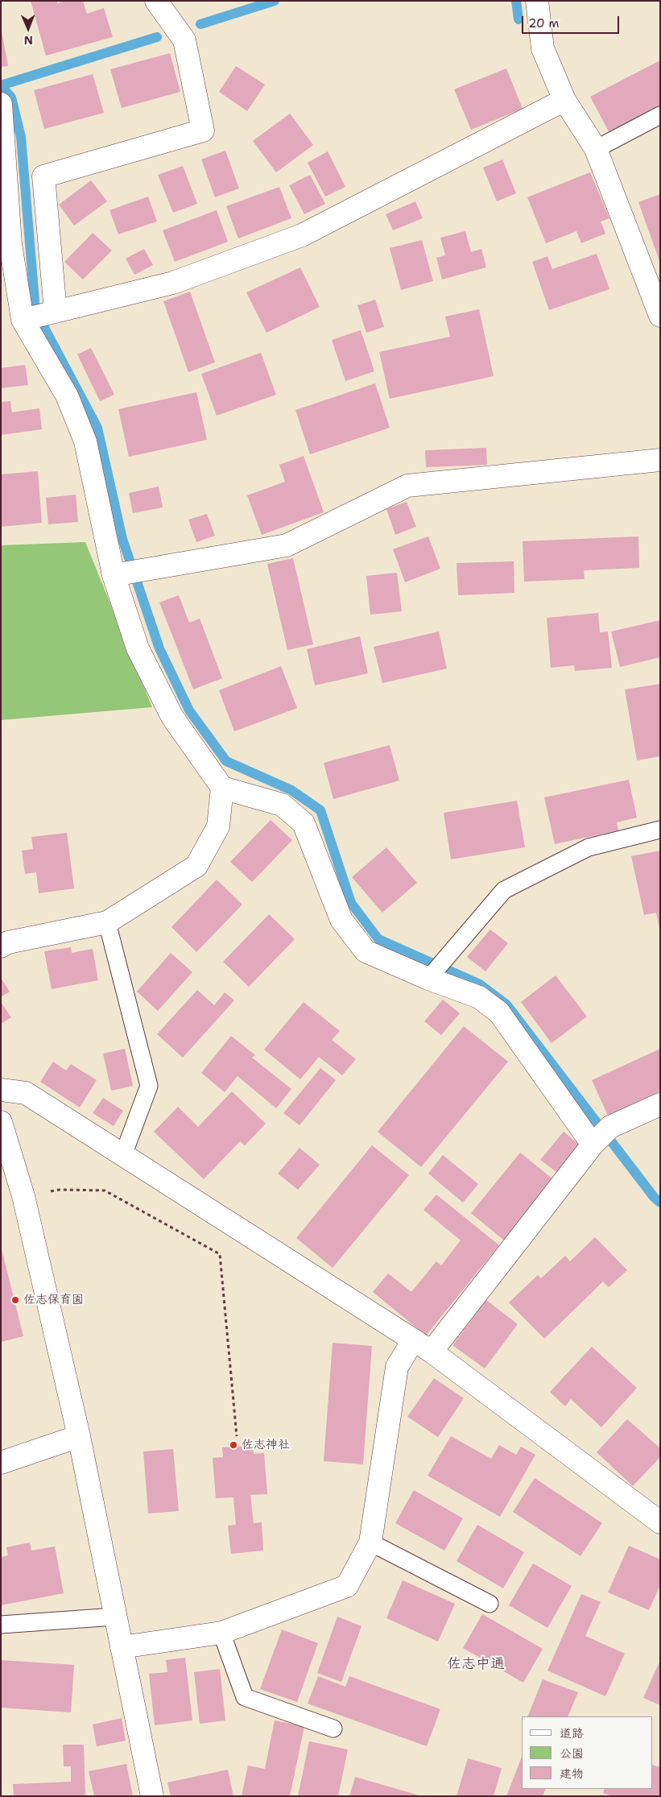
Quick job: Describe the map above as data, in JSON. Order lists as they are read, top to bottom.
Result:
{
  "districts": ["佐志中通"],
  "places": ["佐志保育園", "佐志神社"],
  "legend": ["道路", "公園", "建物"],
  "scale_bar": "20 m",
  "north": "bottom"
}
